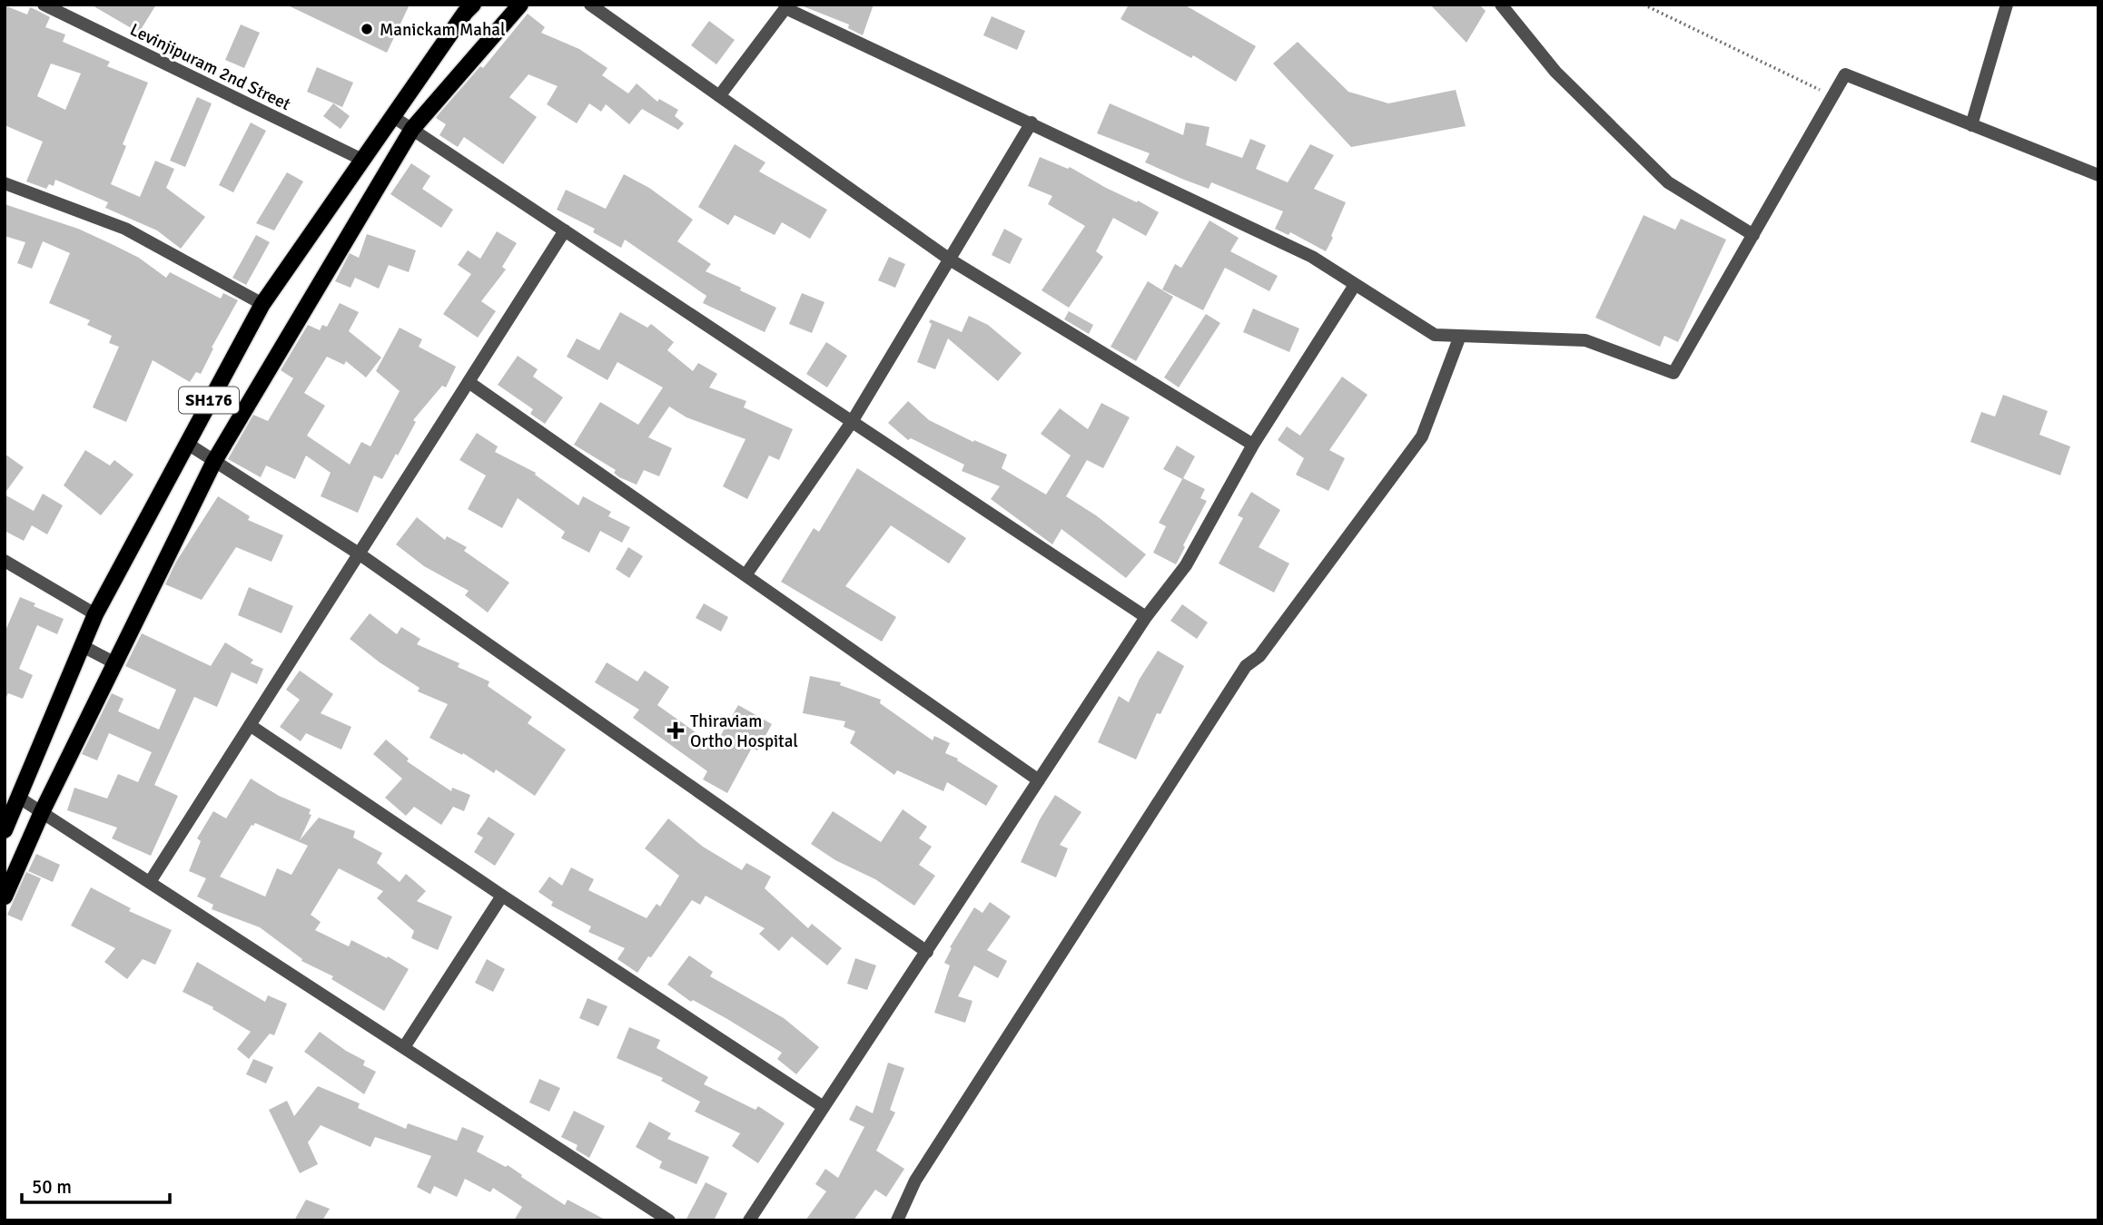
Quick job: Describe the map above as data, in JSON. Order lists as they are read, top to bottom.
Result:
{
  "streets": {
    "main road": ["SH176"],
    "street": ["Levinjipuram 2nd Street"]
  },
  "crossings": [
    ["Levinjipuram 2nd Street", "SH176"]
  ],
  "places": {
    "other": ["Manickam Mahal"],
    "health": ["Thiraviam Ortho Hospital"]
  },
  "scale_bar": "50 m"
}
